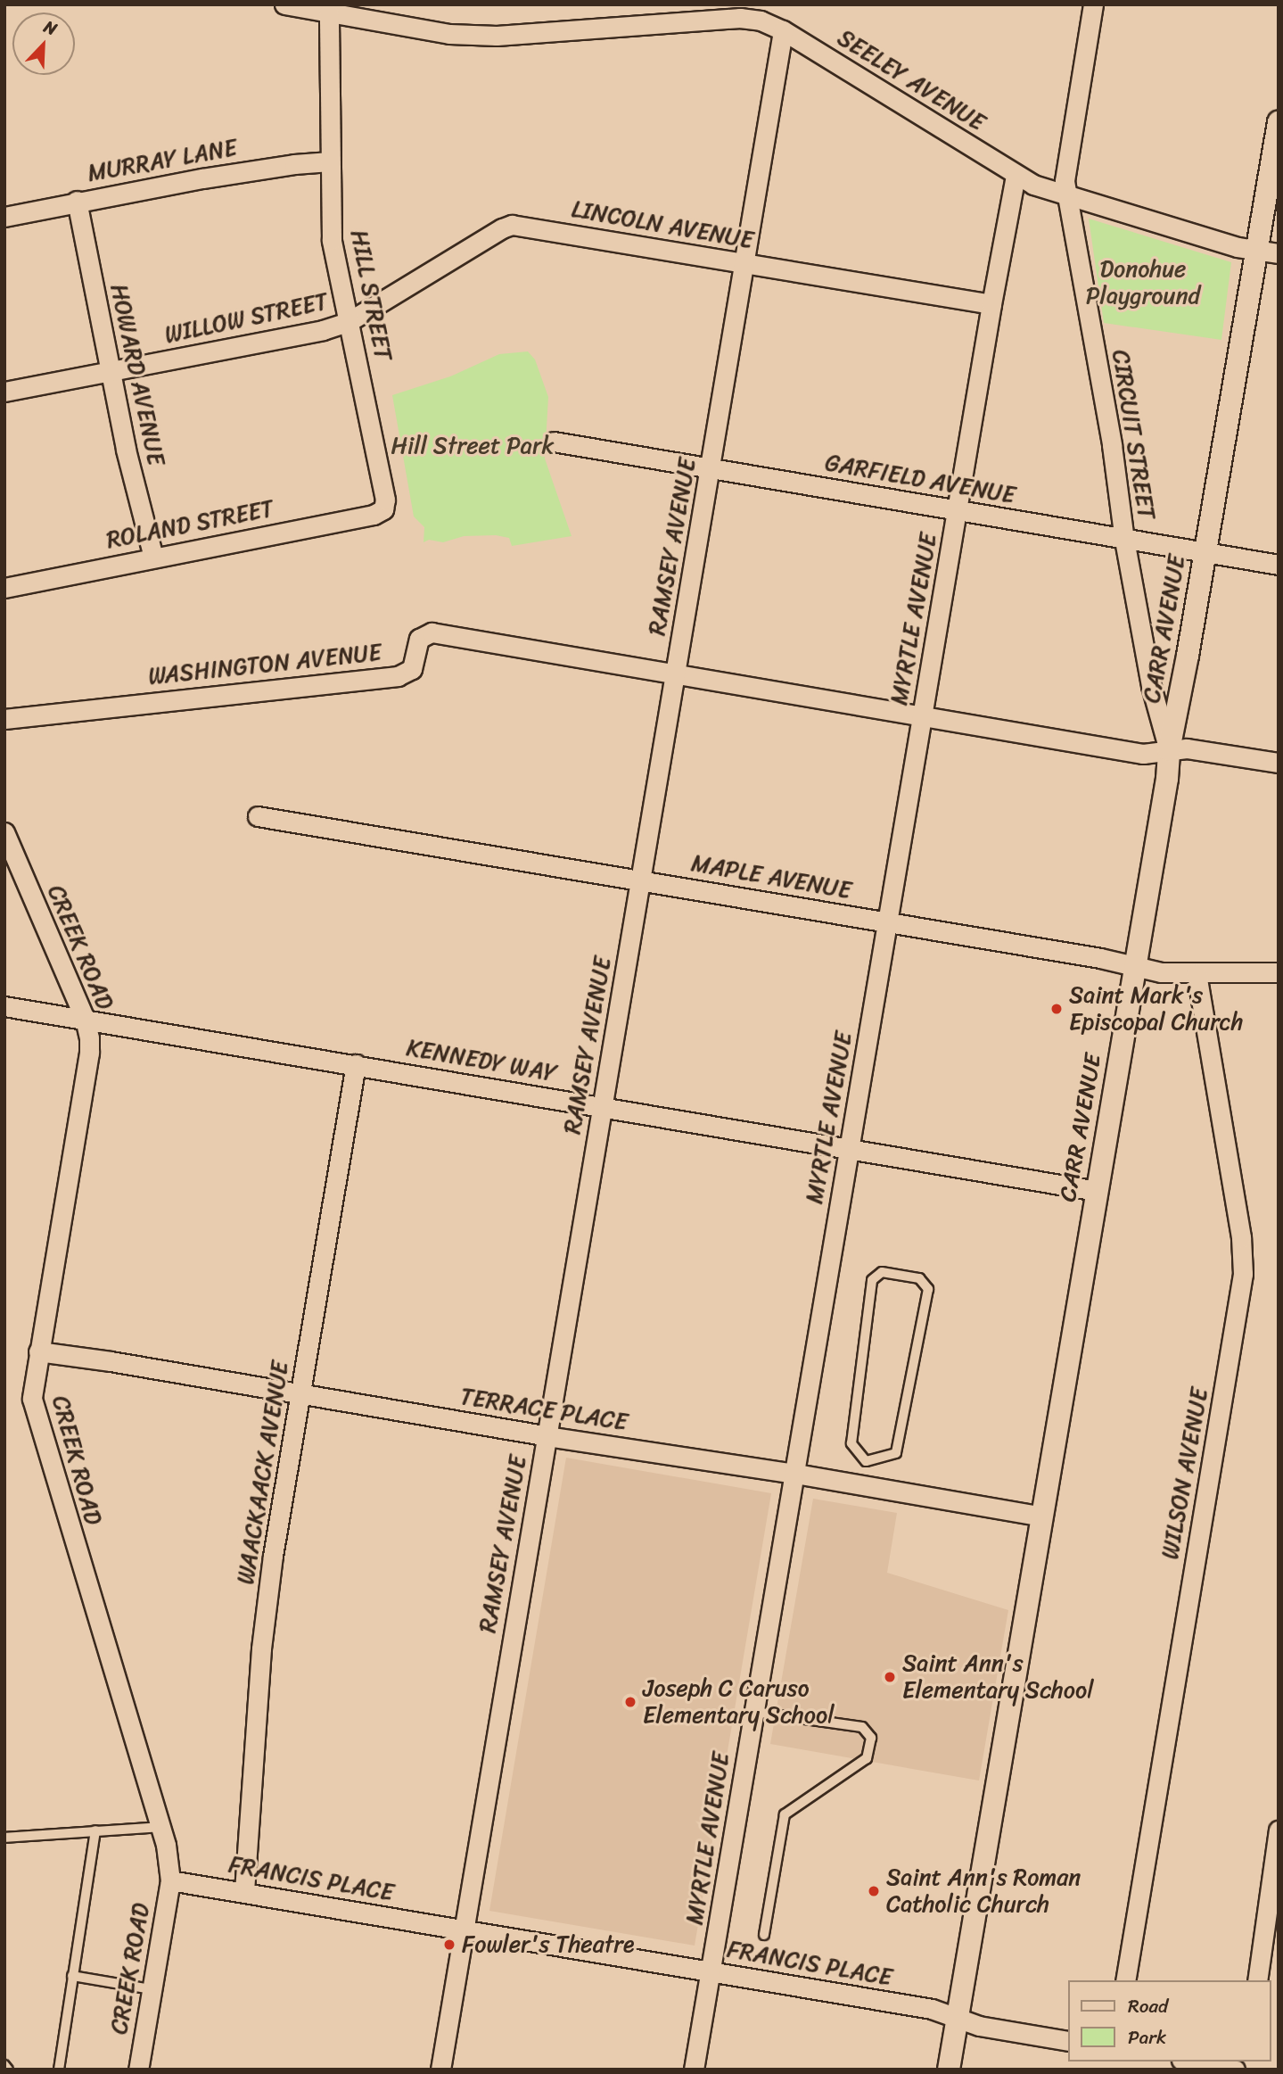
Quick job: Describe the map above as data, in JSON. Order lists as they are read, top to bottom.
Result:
{
  "streets": {
    "street": [
      "SEELEY AVENUE",
      "MURRAY LANE",
      "LINCOLN AVENUE",
      "HILL STREET",
      "WILLOW STREET",
      "HOWARD AVENUE",
      "CIRCUIT STREET",
      "GARFIELD AVENUE",
      "ROLAND STREET",
      "RAMSEY AVENUE",
      "MYRTLE AVENUE",
      "CARR AVENUE",
      "WASHINGTON AVENUE",
      "MAPLE AVENUE",
      "CREEK ROAD",
      "KENNEDY WAY",
      "TERRACE PLACE",
      "WAACKAACK AVENUE",
      "WILSON AVENUE",
      "FRANCIS PLACE"
    ]
  },
  "crossings": [
    ["SEELEY AVENUE", "HILL STREET"],
    ["SEELEY AVENUE", "CIRCUIT STREET"],
    ["SEELEY AVENUE", "RAMSEY AVENUE"],
    ["SEELEY AVENUE", "MYRTLE AVENUE"],
    ["SEELEY AVENUE", "CARR AVENUE"],
    ["MURRAY LANE", "HILL STREET"],
    ["MURRAY LANE", "HOWARD AVENUE"],
    ["LINCOLN AVENUE", "HILL STREET"],
    ["LINCOLN AVENUE", "WILLOW STREET"],
    ["LINCOLN AVENUE", "RAMSEY AVENUE"],
    ["LINCOLN AVENUE", "MYRTLE AVENUE"],
    ["HILL STREET", "WILLOW STREET"],
    ["HILL STREET", "ROLAND STREET"],
    ["WILLOW STREET", "HOWARD AVENUE"],
    ["HOWARD AVENUE", "ROLAND STREET"],
    ["CIRCUIT STREET", "GARFIELD AVENUE"],
    ["CIRCUIT STREET", "CARR AVENUE"],
    ["CIRCUIT STREET", "WASHINGTON AVENUE"],
    ["GARFIELD AVENUE", "RAMSEY AVENUE"],
    ["GARFIELD AVENUE", "MYRTLE AVENUE"],
    ["GARFIELD AVENUE", "CARR AVENUE"],
    ["RAMSEY AVENUE", "WASHINGTON AVENUE"],
    ["RAMSEY AVENUE", "MAPLE AVENUE"],
    ["RAMSEY AVENUE", "KENNEDY WAY"],
    ["RAMSEY AVENUE", "TERRACE PLACE"],
    ["RAMSEY AVENUE", "FRANCIS PLACE"],
    ["MYRTLE AVENUE", "WASHINGTON AVENUE"],
    ["MYRTLE AVENUE", "MAPLE AVENUE"],
    ["MYRTLE AVENUE", "KENNEDY WAY"],
    ["MYRTLE AVENUE", "TERRACE PLACE"],
    ["MYRTLE AVENUE", "FRANCIS PLACE"],
    ["CARR AVENUE", "WASHINGTON AVENUE"],
    ["CARR AVENUE", "MAPLE AVENUE"],
    ["CARR AVENUE", "KENNEDY WAY"],
    ["CARR AVENUE", "TERRACE PLACE"],
    ["CARR AVENUE", "FRANCIS PLACE"],
    ["MAPLE AVENUE", "WILSON AVENUE"],
    ["CREEK ROAD", "KENNEDY WAY"],
    ["CREEK ROAD", "TERRACE PLACE"],
    ["CREEK ROAD", "FRANCIS PLACE"],
    ["KENNEDY WAY", "WAACKAACK AVENUE"],
    ["TERRACE PLACE", "WAACKAACK AVENUE"],
    ["WAACKAACK AVENUE", "FRANCIS PLACE"]
  ],
  "parks": ["Donohue Playground", "Hill Street Park"],
  "places": [
    "Saint Mark's Episcopal Church",
    "Saint Ann's Elementary School",
    "Joseph C Caruso Elementary School",
    "Saint Ann's Roman Catholic Church",
    "Fowler's Theatre"
  ],
  "legend": ["Road", "Park"],
  "north": "top right"
}
